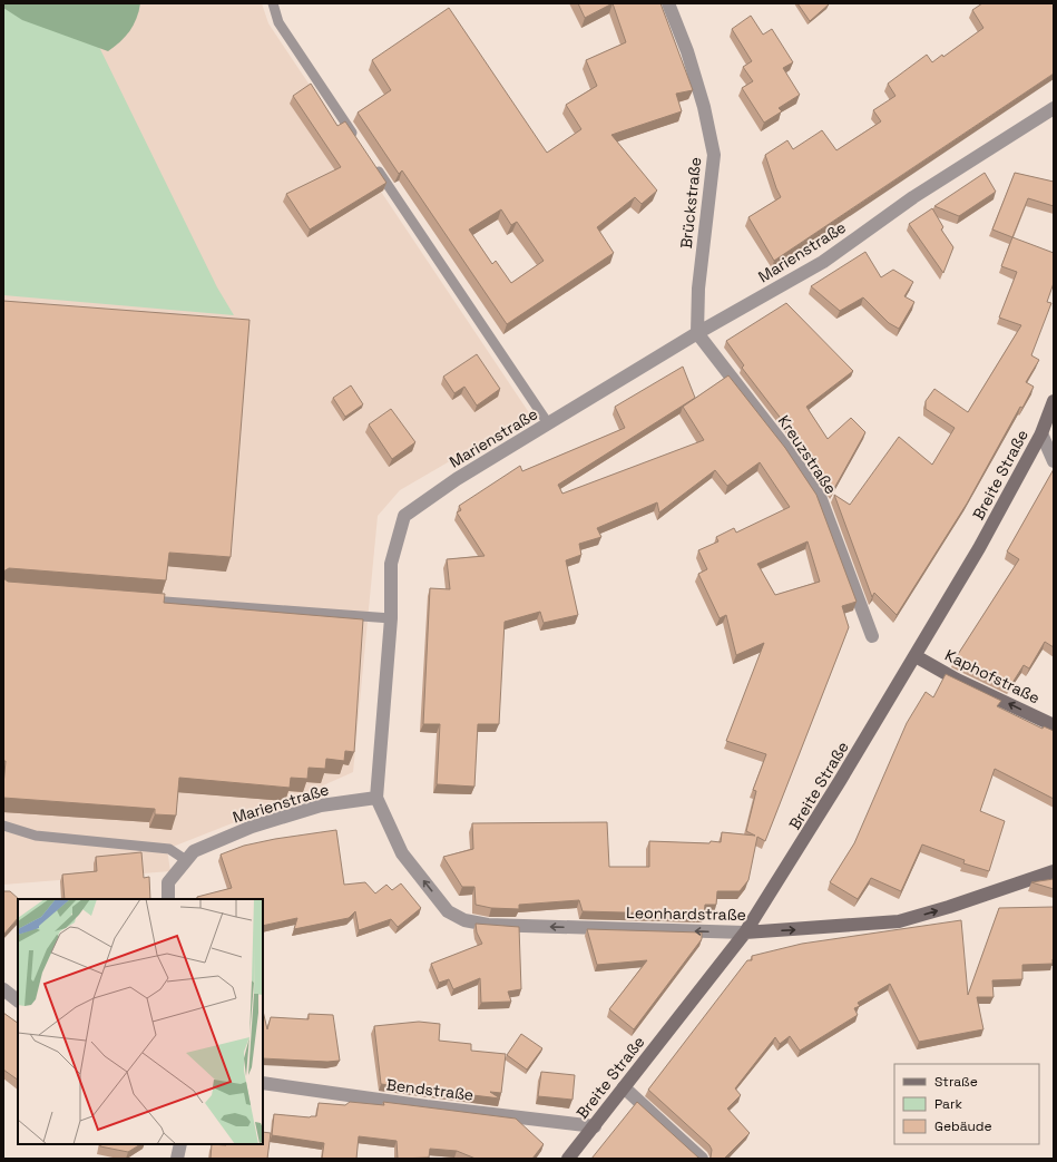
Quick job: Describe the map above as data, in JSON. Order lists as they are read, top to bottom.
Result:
{
  "streets": {
    "main road": ["Breite Straße", "Kaphofstraße", "Leonhardstraße"],
    "street": [
      "Brückstraße",
      "Marienstraße",
      "Kreuzstraße",
      "Bendstraße"
    ]
  },
  "crossings": [
    ["Brückstraße", "Marienstraße"],
    ["Brückstraße", "Kreuzstraße"],
    ["Marienstraße", "Kreuzstraße"],
    ["Marienstraße", "Leonhardstraße"],
    ["Breite Straße", "Kaphofstraße"],
    ["Breite Straße", "Leonhardstraße"],
    ["Breite Straße", "Bendstraße"]
  ],
  "one_way": ["Kaphofstraße"],
  "legend": ["Straße", "Park", "Gebäude"]
}
